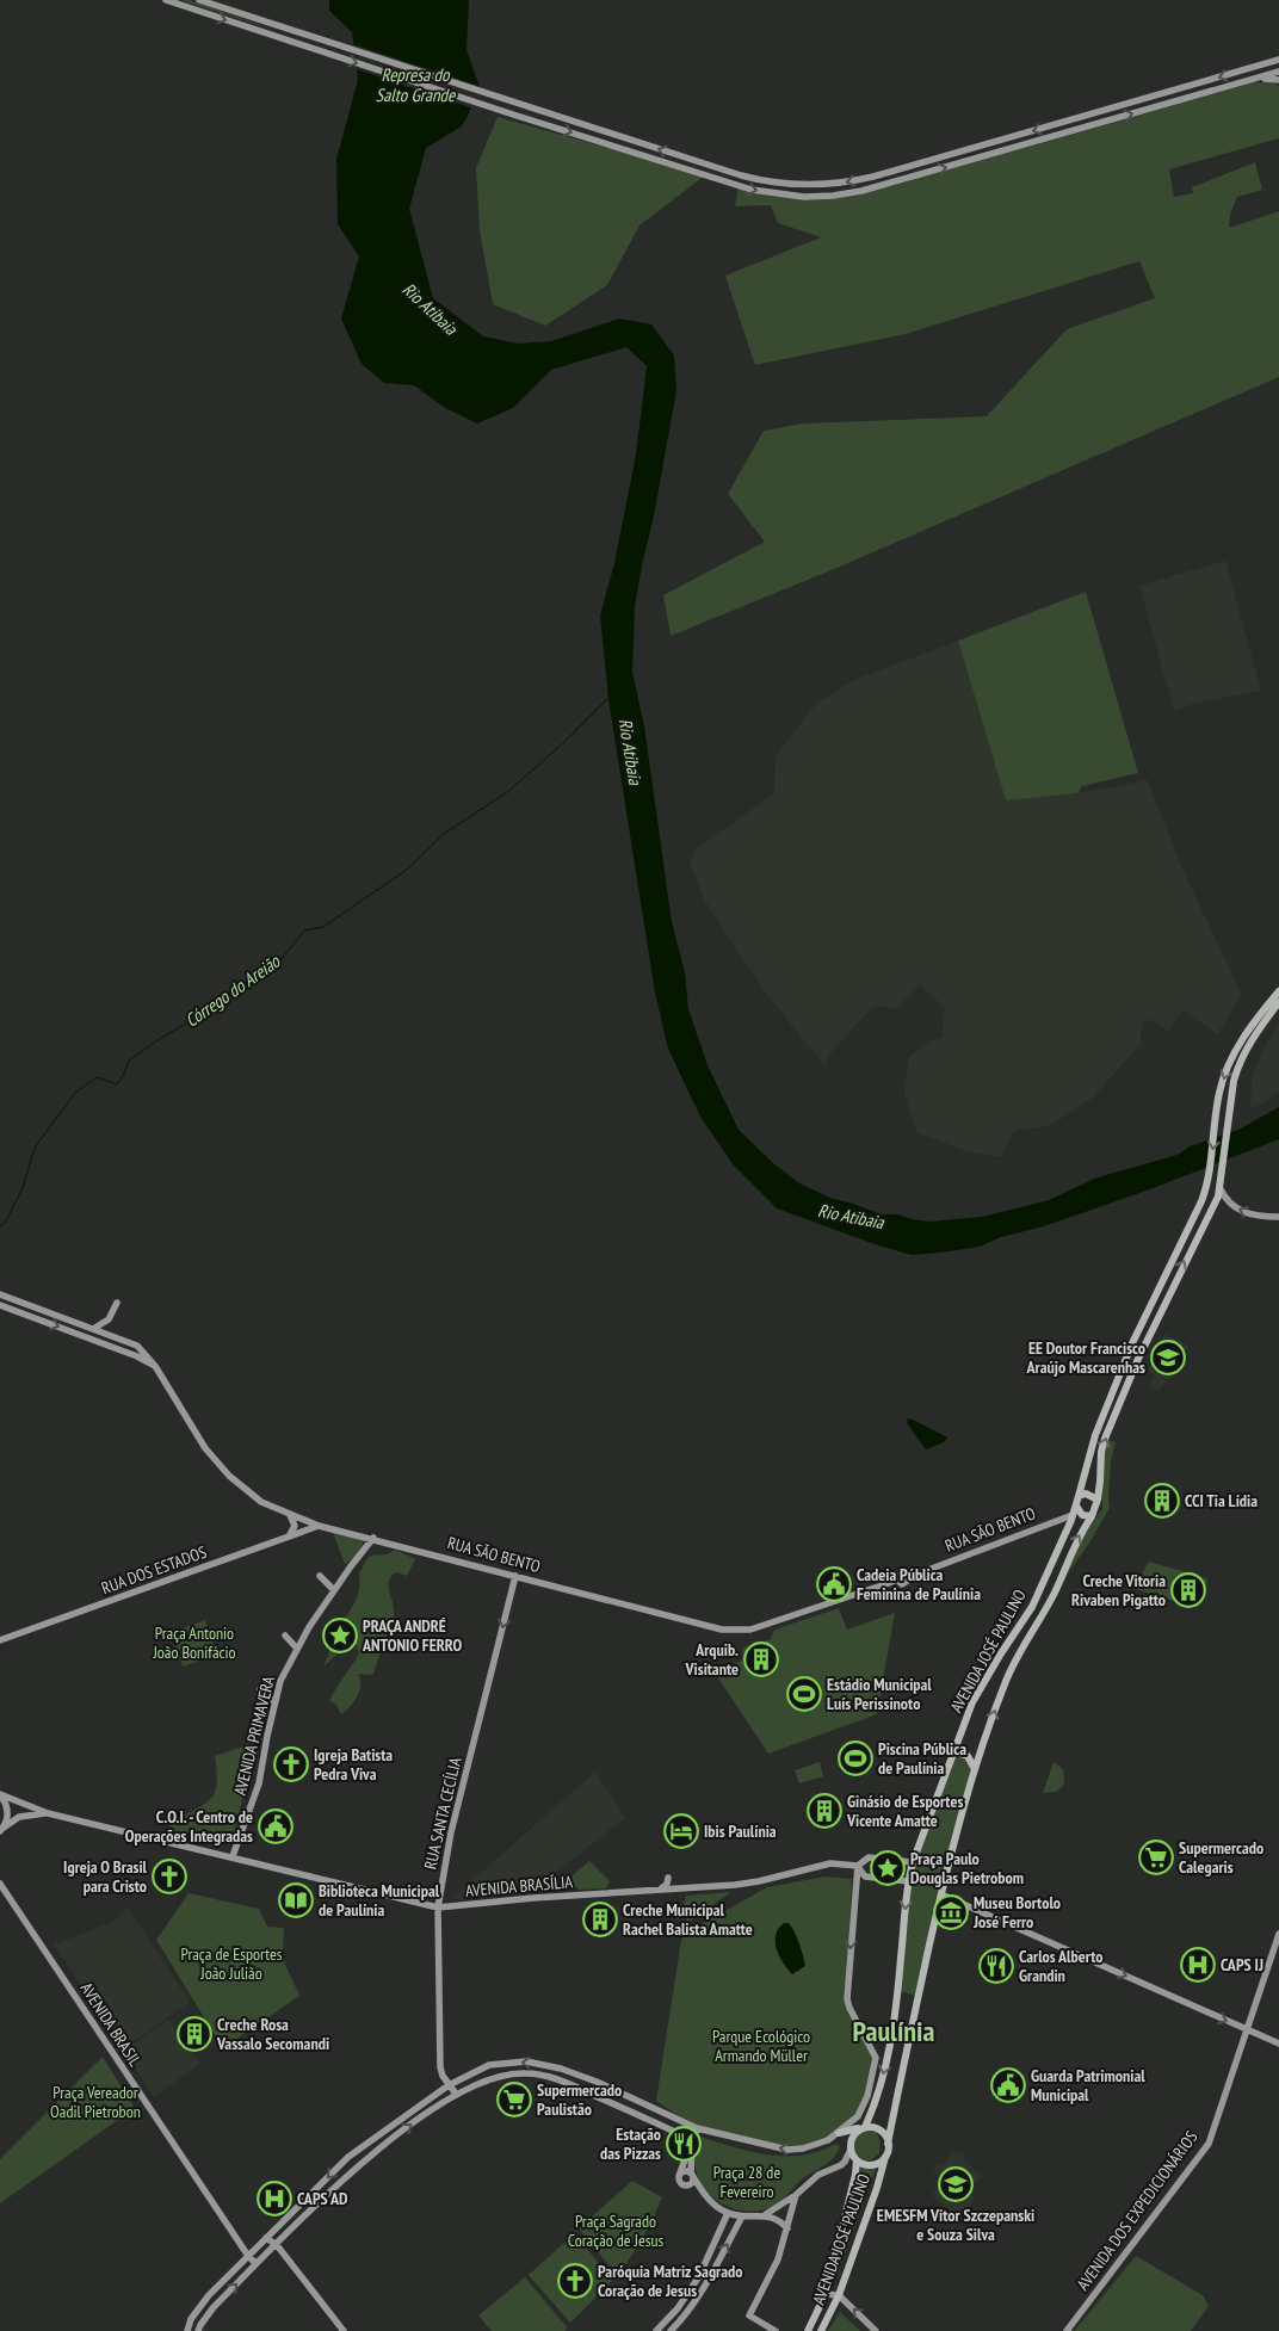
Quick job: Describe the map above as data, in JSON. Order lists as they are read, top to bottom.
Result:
{
  "streets": {
    "main road": [
      "RUA SÃO BENTO",
      "RUA DOS ESTADOS",
      "AVENIDA JOSÉ PAULINO",
      "AVENIDA PRIMAVERA",
      "RUA SANTA CECÍLIA",
      "AVENIDA BRASÍLIA",
      "AVENIDA BRASIL",
      "AVENIDA DOS EXPEDICIONÁRIOS"
    ]
  },
  "crossings": [
    ["RUA SÃO BENTO", "RUA DOS ESTADOS"],
    ["RUA SÃO BENTO", "AVENIDA JOSÉ PAULINO"],
    ["RUA SÃO BENTO", "AVENIDA PRIMAVERA"],
    ["RUA SÃO BENTO", "RUA SANTA CECÍLIA"],
    ["AVENIDA JOSÉ PAULINO", "AVENIDA BRASÍLIA"],
    ["AVENIDA PRIMAVERA", "AVENIDA BRASÍLIA"],
    ["RUA SANTA CECÍLIA", "AVENIDA BRASÍLIA"]
  ],
  "one_way": ["RUA SANTA CECÍLIA"],
  "districts": ["Paulínia"],
  "water": ["Represa do Salto Grande", "Rio Atibaia", "Córrego do Areião"],
  "parks": [
    "Praça Antonio João Bonifácio",
    "Praça de Esportes João Julião",
    "Parque Ecológico Armando Müller",
    "Praça Vereador Oadil Pietrobon",
    "Praça 28 de Fevereiro",
    "Praça Sagrado Coração de Jesus"
  ],
  "places": {
    "school or university": ["EE Doutor Francisco Araújo Mascarenhas", "EMESFM Vitor Szczepanski e Souza Silva"],
    "building": [
      "CCI Tia Lídia",
      "Creche Vitoria Rivaben Pigatto",
      "Arquib. Visitante",
      "Ginásio de Esportes Vicente Amatte",
      "Creche Municipal Rachel Balista Amatte",
      "Creche Rosa Vassalo Secomandi"
    ],
    "public building": ["Cadeia Pública Feminina de Paulínia", "C.O.I. - Centro de Operações Integradas", "Guarda Patrimonial Municipal"],
    "place": ["PRAÇA ANDRÉ ANTONIO FERRO", "Praça Paulo Douglas Pietrobom"],
    "sports": ["Estádio Municipal Luís Perissinoto", "Piscina Pública de Paulínia"],
    "church": ["Igreja Batista Pedra Viva", "Igreja O Brasil para Cristo", "Paróquia Matriz Sagrado Coração de Jesus"],
    "hotel": ["Ibis Paulínia"],
    "supermarket": ["Supermercado Calegaris", "Supermercado Paulistão"],
    "library": ["Biblioteca Municipal de Paulínia"],
    "museum": ["Museu Bortolo José Ferro"],
    "hospital": ["CAPS IJ", "CAPS AD"],
    "restaurant": ["Carlos Alberto Grandin", "Estação das Pizzas"]
  }
}
